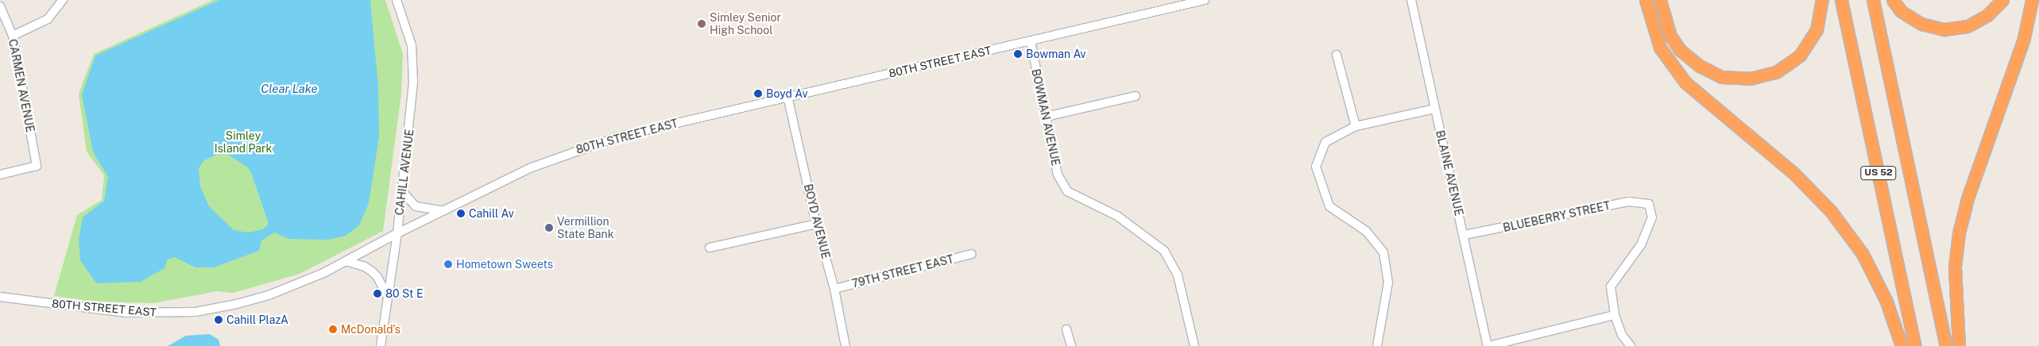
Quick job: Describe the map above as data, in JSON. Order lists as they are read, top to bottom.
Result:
{
  "streets": {
    "highway": ["US 52"],
    "street": [
      "80TH STREET EAST",
      "CARMEN AVENUE",
      "BOWMAN AVENUE",
      "CAHILL AVENUE",
      "BLAINE AVENUE",
      "BLUEBERRY STREET",
      "BOYD AVENUE",
      "79TH STREET EAST"
    ]
  },
  "crossings": [
    ["80TH STREET EAST", "BOWMAN AVENUE"],
    ["80TH STREET EAST", "CAHILL AVENUE"],
    ["80TH STREET EAST", "BOYD AVENUE"],
    ["BLAINE AVENUE", "BLUEBERRY STREET"],
    ["BOYD AVENUE", "79TH STREET EAST"]
  ],
  "water": ["Clear Lake"],
  "parks": ["Simley Island Park"],
  "places": [
    "Simley Senior High School",
    "Bowman Av",
    "Boyd Av",
    "Cahill Av",
    "Vermillion State Bank",
    "Hometown Sweets",
    "80 St E",
    "Cahill PlazA",
    "McDonald's"
  ]
}
